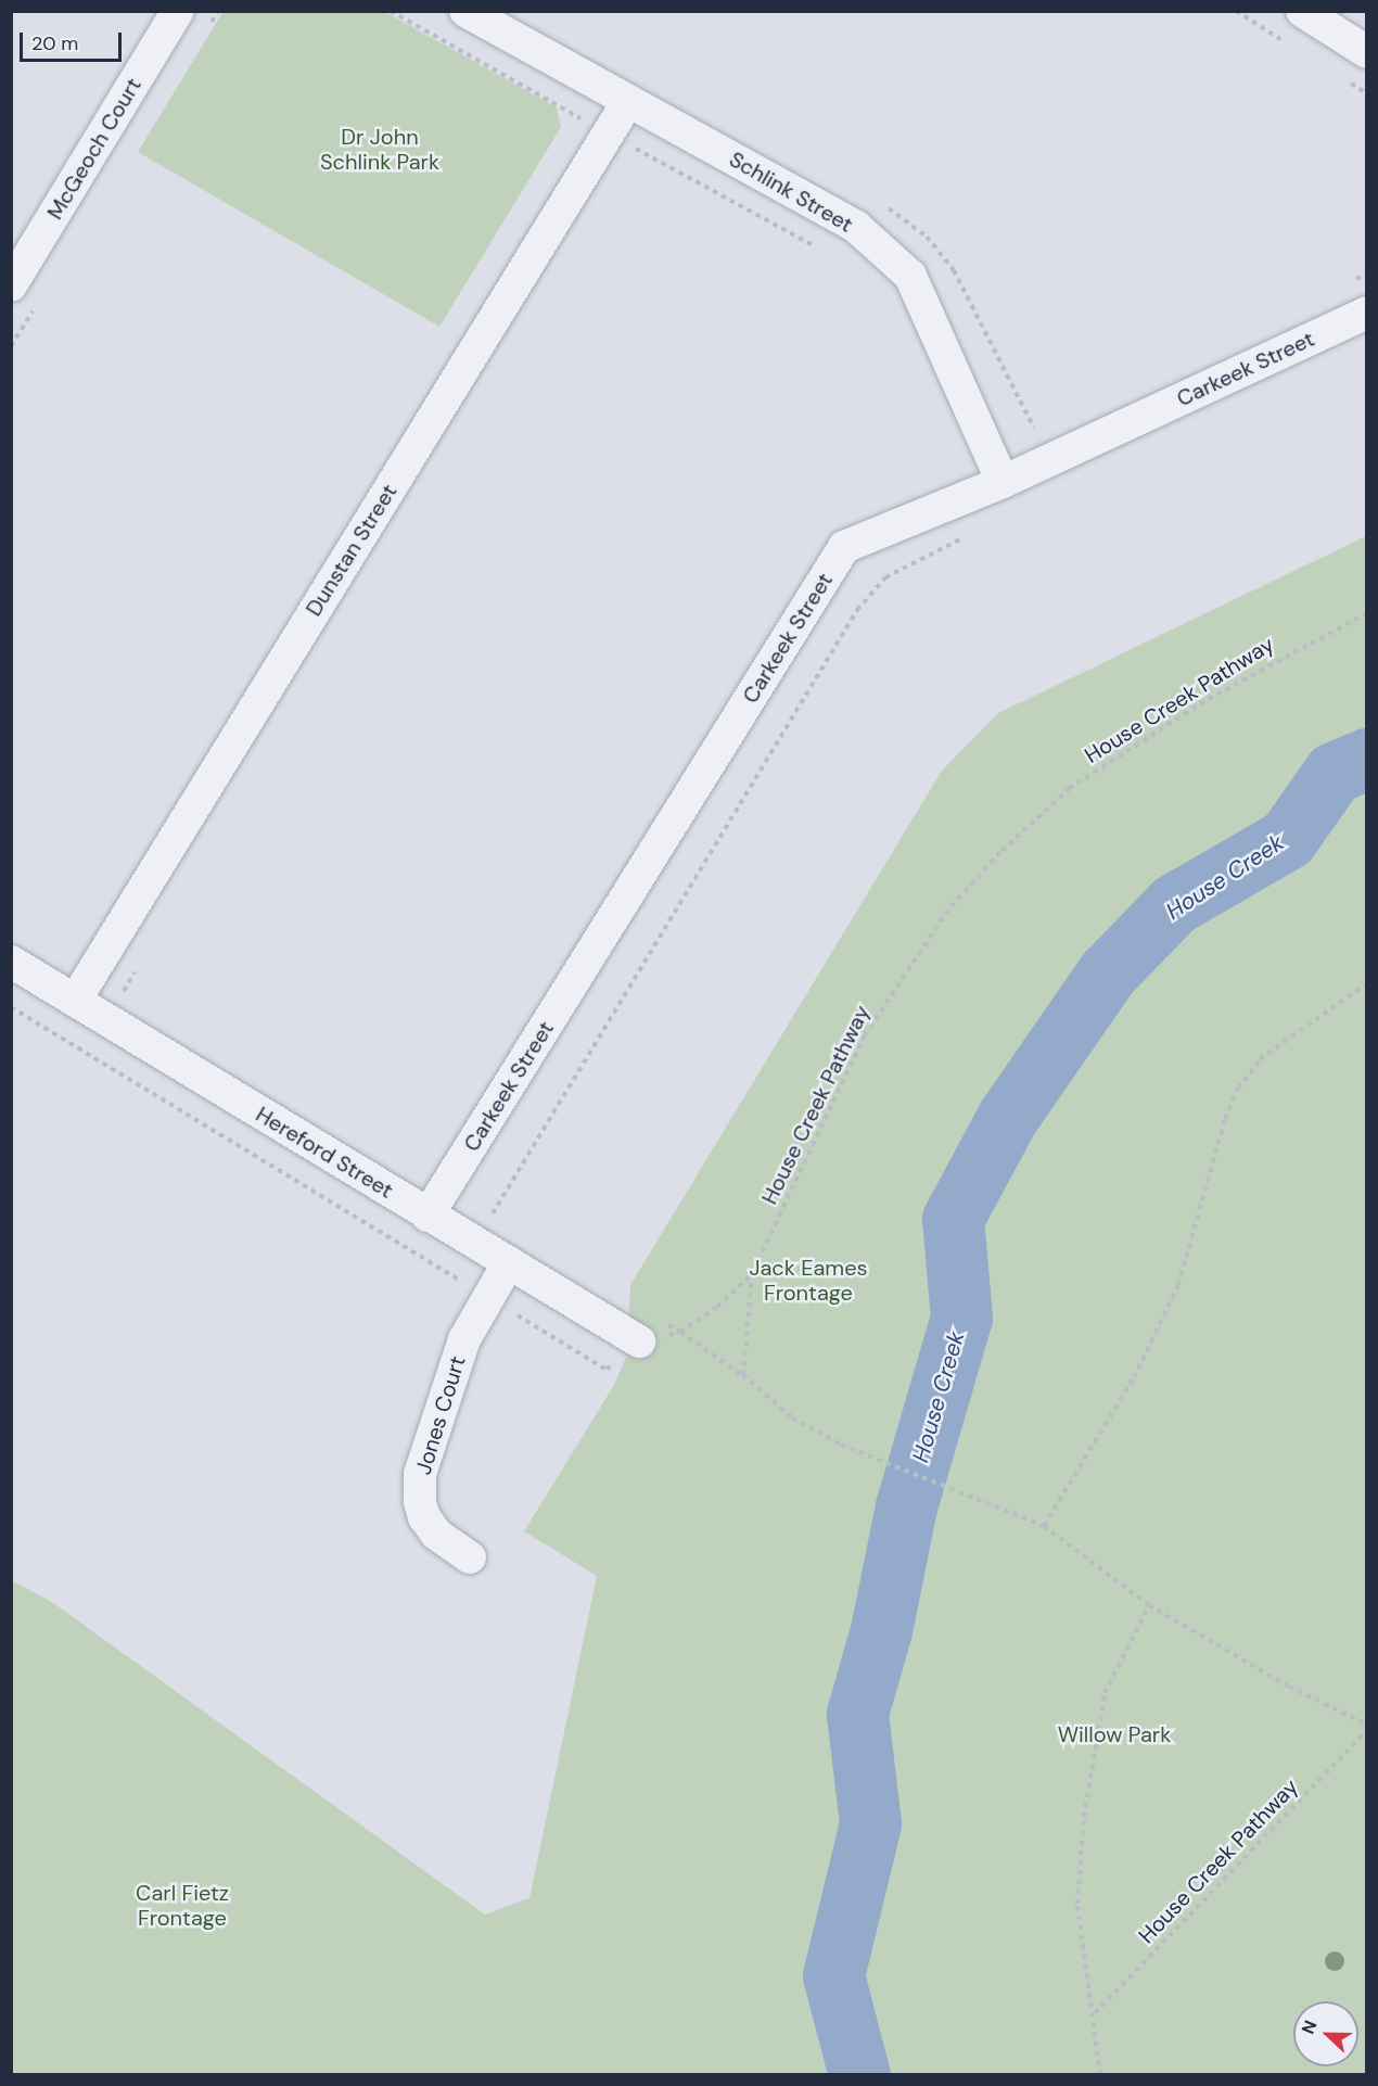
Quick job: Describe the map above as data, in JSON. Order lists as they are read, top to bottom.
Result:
{
  "streets": {
    "street": [
      "McGeoch Court",
      "Schlink Street",
      "Carkeek Street",
      "Dunstan Street",
      "Hereford Street",
      "Jones Court"
    ],
    "path": ["House Creek Pathway"]
  },
  "crossings": [
    ["Schlink Street", "Carkeek Street"],
    ["Schlink Street", "Dunstan Street"],
    ["Carkeek Street", "Hereford Street"],
    ["Dunstan Street", "Hereford Street"],
    ["Hereford Street", "Jones Court"]
  ],
  "water": ["House Creek"],
  "parks": [
    "Dr John Schlink Park",
    "Jack Eames Frontage",
    "Willow Park",
    "Carl Fietz Frontage"
  ],
  "scale_bar": "20 m",
  "north": "left"
}
